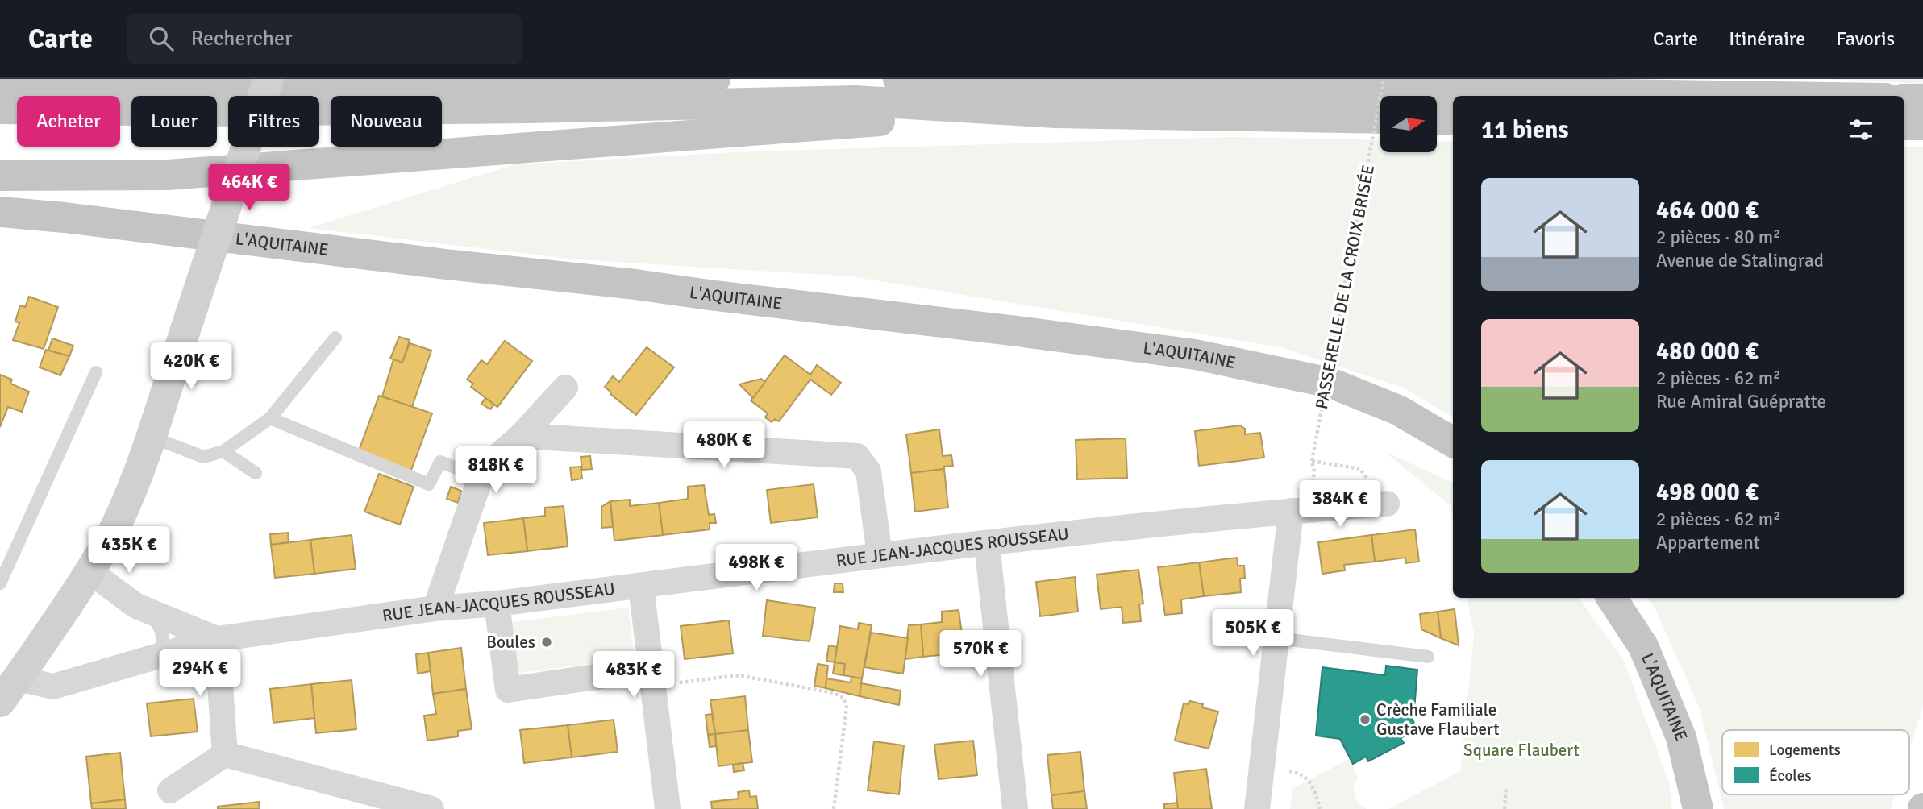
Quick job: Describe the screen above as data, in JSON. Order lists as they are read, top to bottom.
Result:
{
  "streets": {
    "highway": ["L'AQUITAINE"],
    "street": ["RUE JEAN-JACQUES ROUSSEAU"],
    "path": ["PASSERELLE DE LA CROIX BRISÉE"]
  },
  "parks": ["Square Flaubert"],
  "places": ["Boules", "Crèche Familiale Gustave Flaubert"],
  "legend": ["Logements", "Écoles"],
  "north": "right",
  "page": {
    "header": "Carte",
    "search": "Rechercher",
    "nav": ["Carte", "Itinéraire", "Favoris"],
    "chip": [
      "Acheter",
      "Louer",
      "Filtres",
      "Nouveau"
    ],
    "heading": "11 biens",
    "price": [
      "464K €",
      "420K €",
      "480K €",
      "818K €",
      "384K €",
      "435K €",
      "498K €",
      "505K €",
      "570K €",
      "294K €",
      "483K €"
    ],
    "list": [
      {
        "name": "464 000 €",
        "note": "2 pièces · 80 m² · Avenue de Stalingrad"
      },
      {
        "name": "480 000 €",
        "note": "2 pièces · 62 m² · Rue Amiral Guépratte"
      },
      {
        "name": "498 000 €",
        "note": "2 pièces · 62 m² · Appartement"
      }
    ]
  }
}
